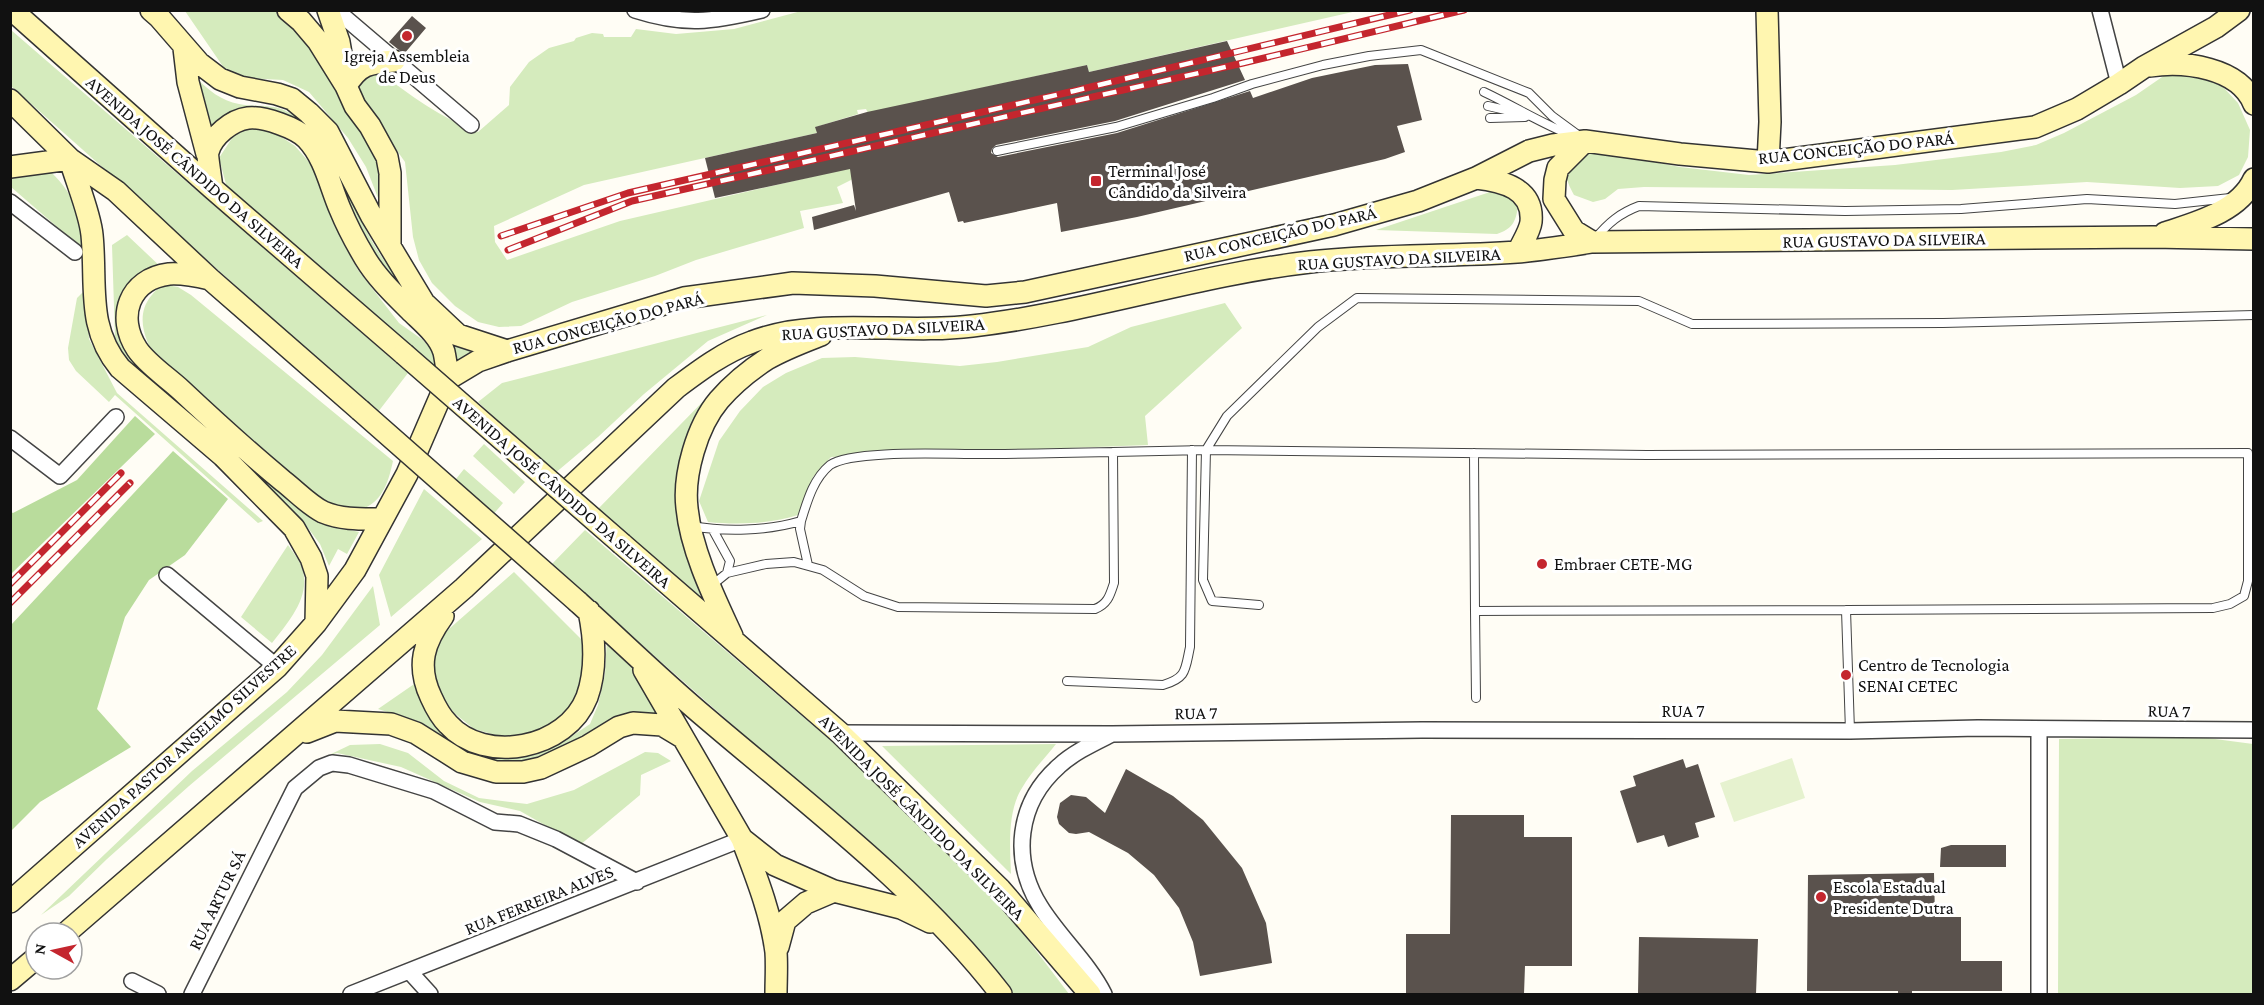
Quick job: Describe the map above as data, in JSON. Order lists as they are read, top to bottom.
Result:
{
  "streets": {
    "main road": [
      "RUA CONCEIÇÃO DO PARÁ",
      "AVENIDA JOSÉ CÂNDIDO DA SILVEIRA",
      "RUA GUSTAVO DA SILVEIRA",
      "AVENIDA PASTOR ANSELMO SILVESTRE"
    ],
    "street": ["RUA 7", "RUA ARTUR SÁ", "RUA FERREIRA ALVES"]
  },
  "crossings": [
    ["AVENIDA JOSÉ CÂNDIDO DA SILVEIRA", "RUA 7"],
    ["RUA ARTUR SÁ", "RUA FERREIRA ALVES"]
  ],
  "places": {
    "other": [
      "Igreja Assembleia de Deus",
      "Embraer CETE-MG",
      "Centro de Tecnologia SENAI CETEC",
      "Escola Estadual Presidente Dutra"
    ],
    "transit": ["Terminal José Cândido da Silveira"]
  },
  "north": "left"
}
